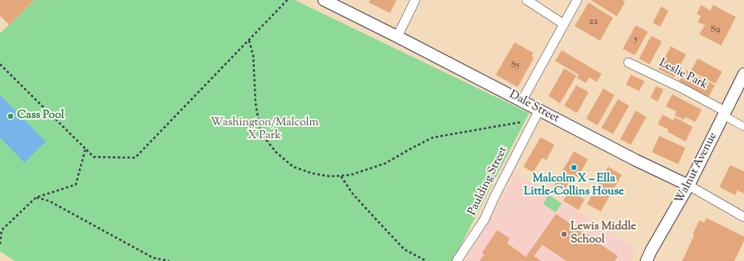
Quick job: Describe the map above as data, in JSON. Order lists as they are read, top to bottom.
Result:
{
  "streets": {
    "street": [
      "Leslie Park",
      "Dale Street",
      "Walnut Avenue",
      "Paulding Street"
    ]
  },
  "crossings": [
    ["Leslie Park", "Walnut Avenue"],
    ["Dale Street", "Walnut Avenue"],
    ["Dale Street", "Paulding Street"]
  ],
  "parks": ["Washington/Malcolm X Park"],
  "places": ["Cass Pool", "Malcolm X – Ella Little-Collins House", "Lewis Middle School"],
  "house_numbers": [
    "22",
    "89",
    "5",
    "85"
  ]
}
